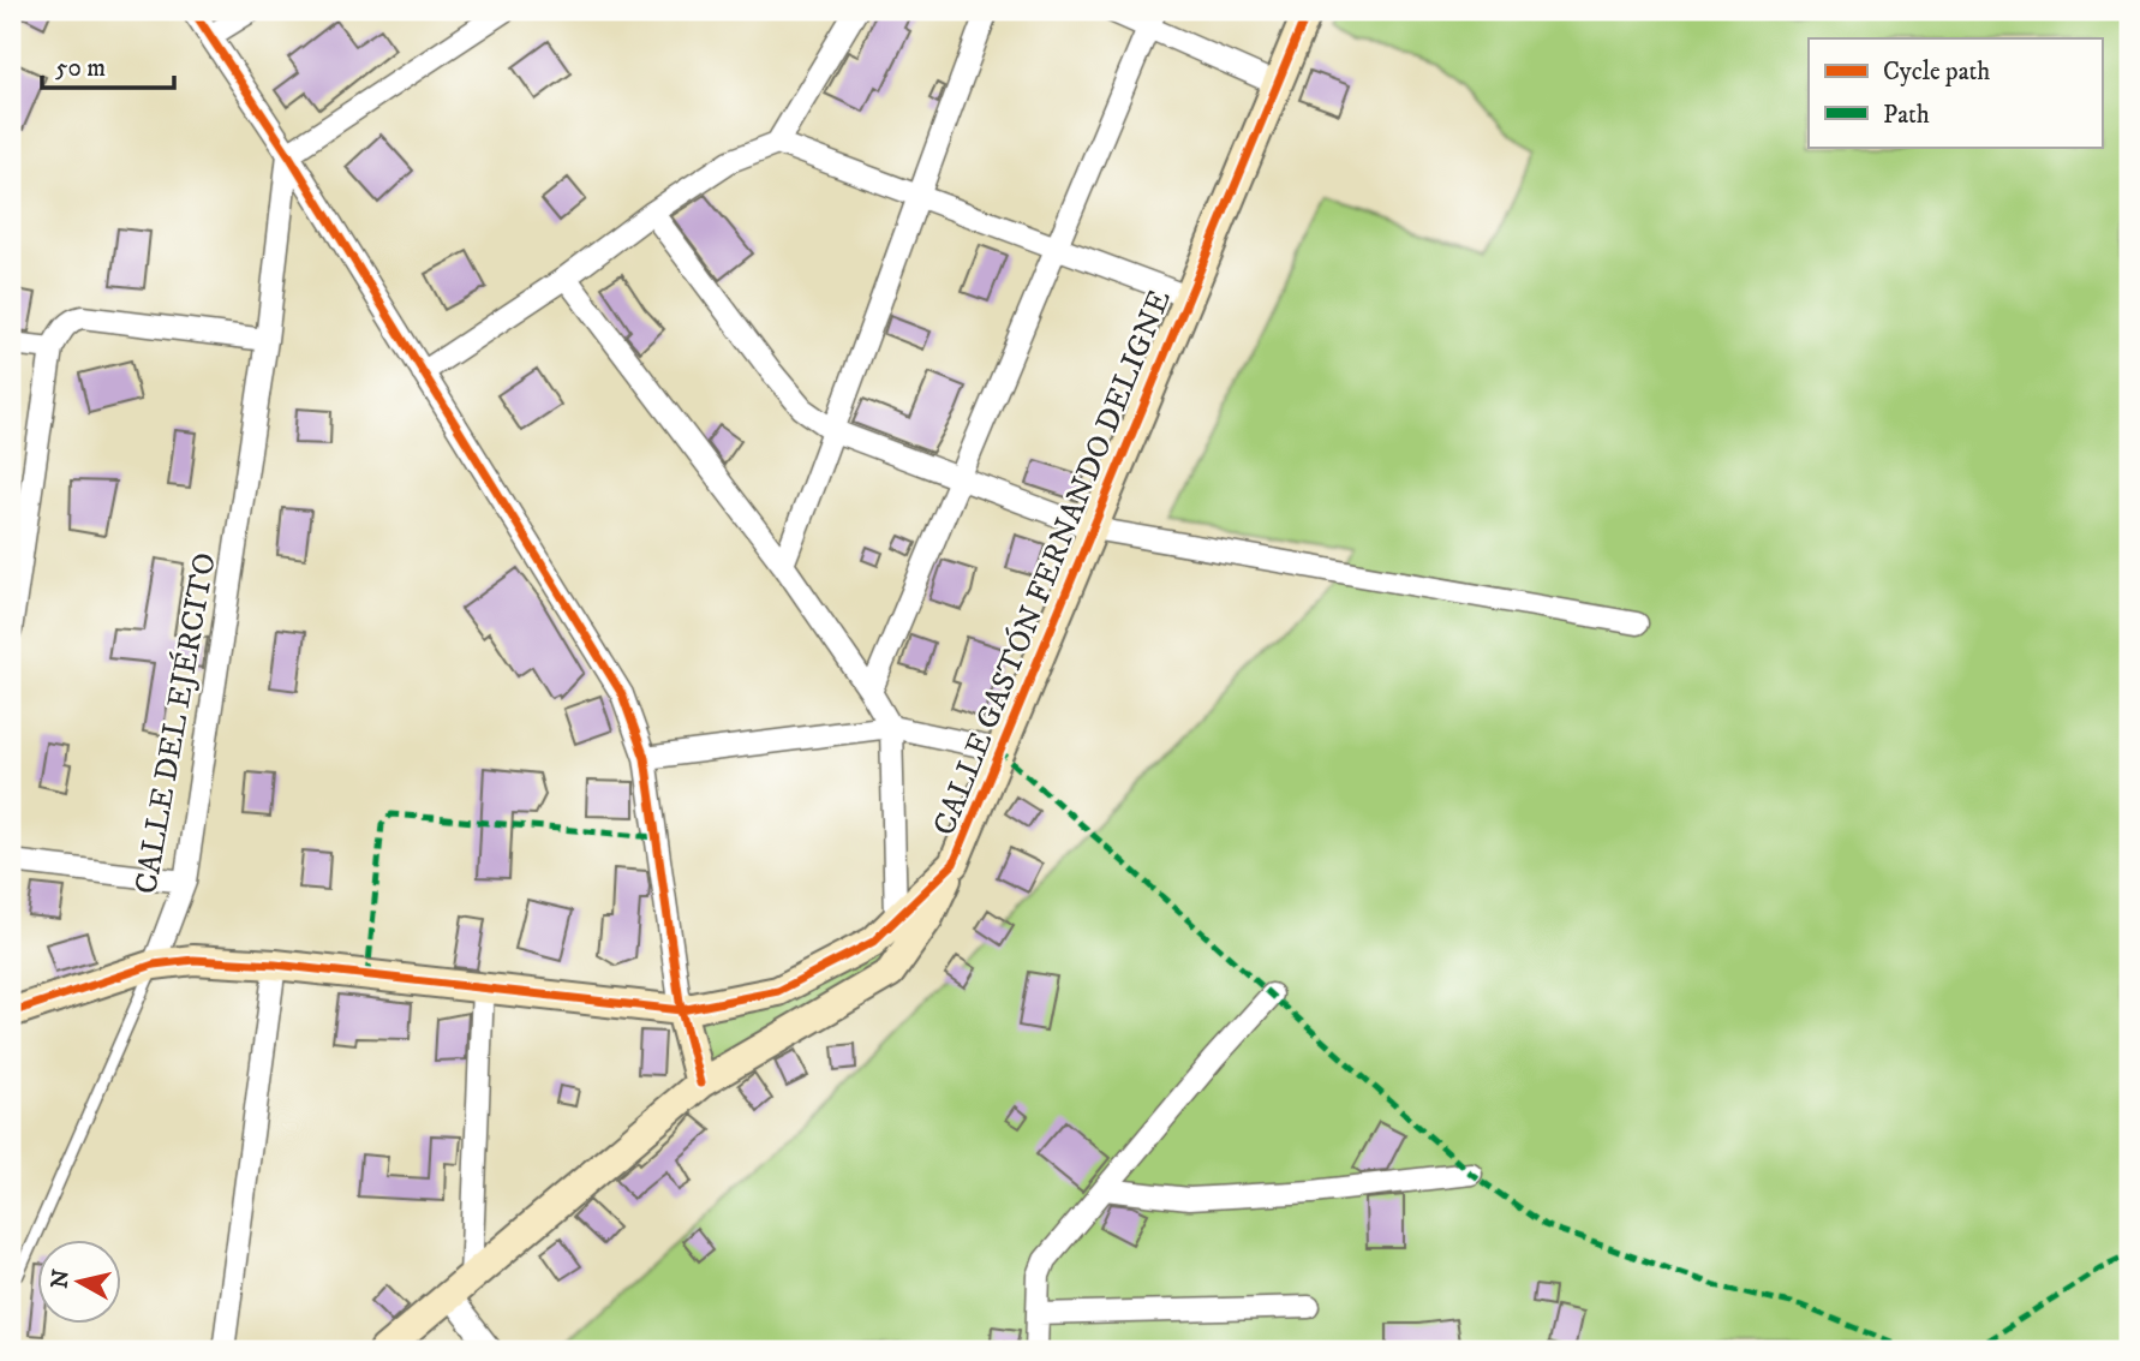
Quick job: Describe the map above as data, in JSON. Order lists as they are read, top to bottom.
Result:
{
  "streets": {
    "street": ["CALLE GASTÓN FERNANDO DELIGNE", "CALLE DEL EJÉRCITO"]
  },
  "crossings": [
    ["CALLE GASTÓN FERNANDO DELIGNE", "CALLE DEL EJÉRCITO"]
  ],
  "legend": ["Cycle path", "Path"],
  "scale_bar": "50 m",
  "north": "left"
}
